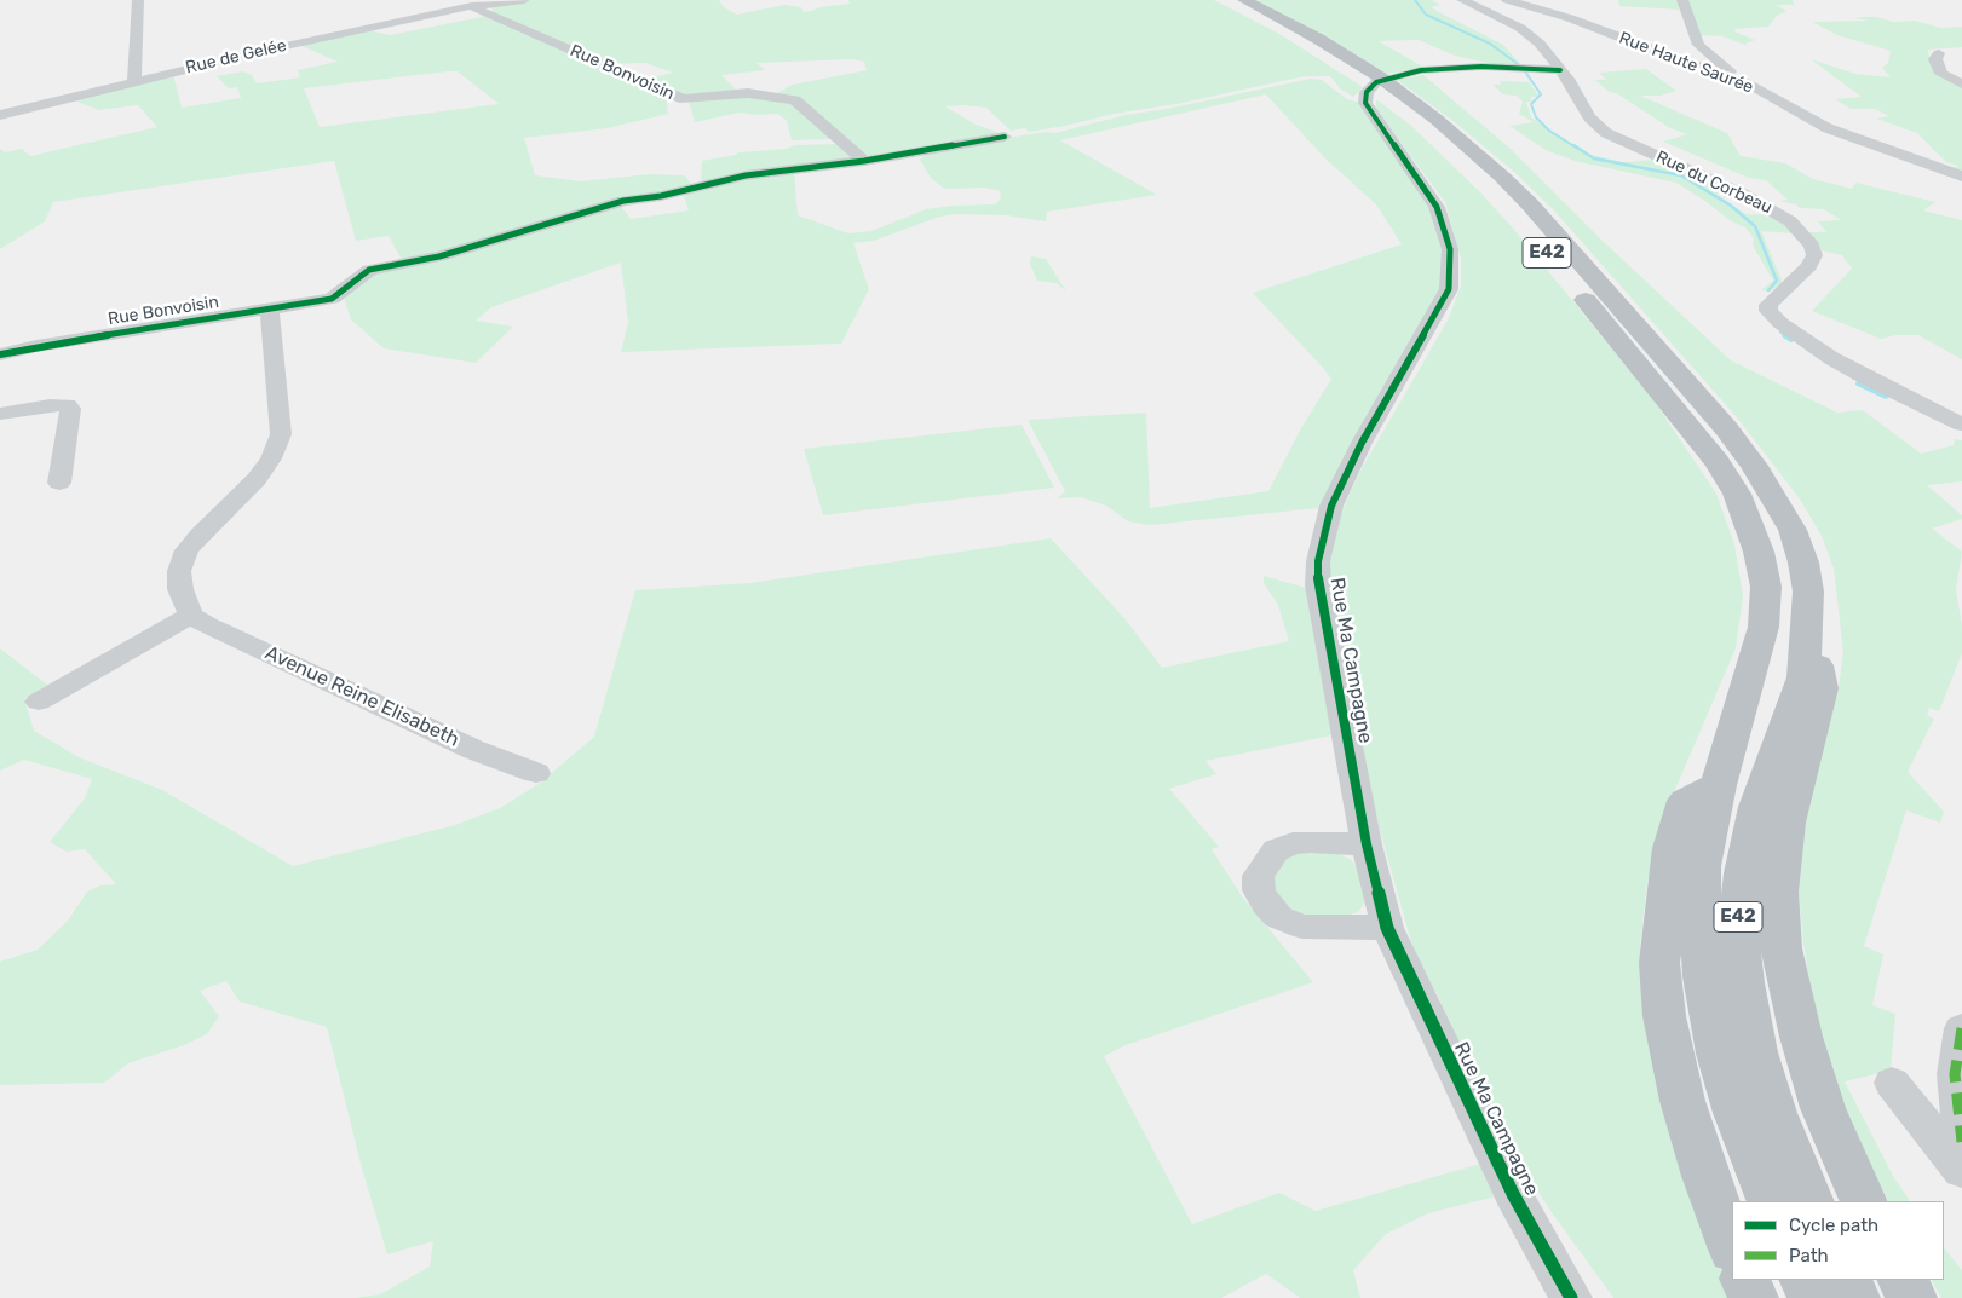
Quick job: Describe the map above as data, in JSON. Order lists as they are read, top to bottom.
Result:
{
  "streets": {
    "highway": ["E42"],
    "street": [
      "Rue de Gelée",
      "Rue Haute Saurée",
      "Rue Bonvoisin",
      "Rue du Corbeau",
      "Rue Ma Campagne",
      "Avenue Reine Elisabeth"
    ]
  },
  "crossings": [
    ["Rue de Gelée", "Rue Bonvoisin"],
    ["Rue du Corbeau", "Rue Ma Campagne"]
  ],
  "legend": ["Cycle path", "Path"]
}
